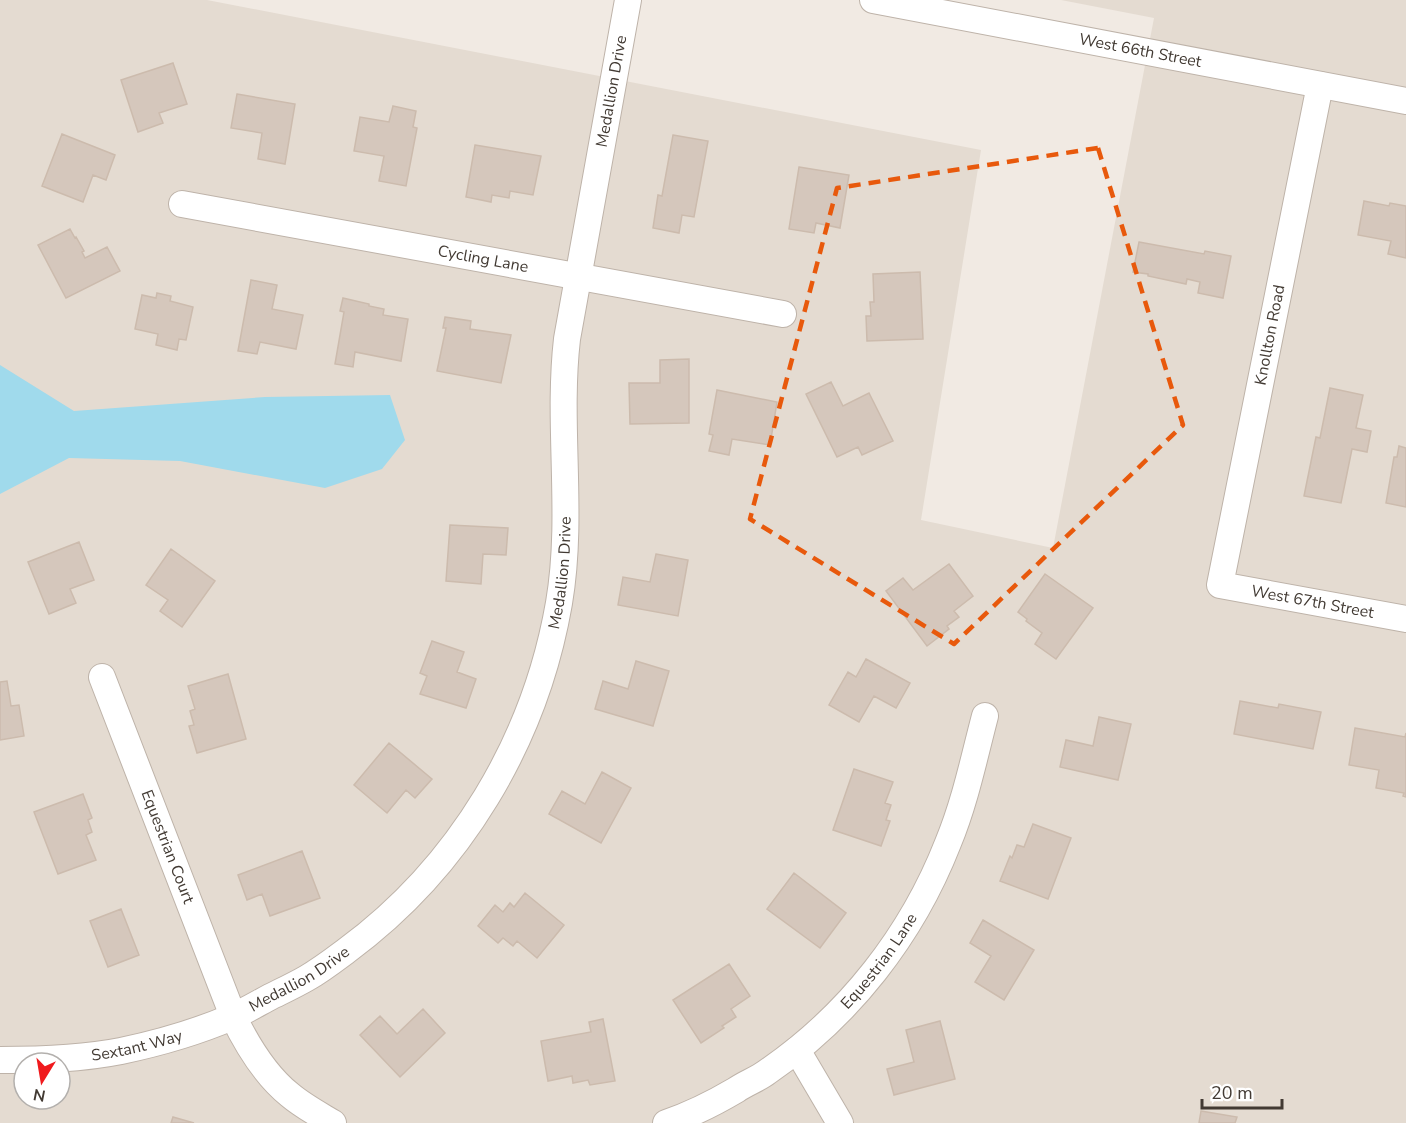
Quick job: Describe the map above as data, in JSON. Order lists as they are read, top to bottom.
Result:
{
  "streets": {
    "street": [
      "West 66th Street",
      "Medallion Drive",
      "Cycling Lane",
      "Knollton Road",
      "West 67th Street",
      "Equestrian Court",
      "Equestrian Lane",
      "Sextant Way"
    ]
  },
  "crossings": [
    ["West 66th Street", "Knollton Road"],
    ["Medallion Drive", "Cycling Lane"],
    ["Medallion Drive", "Equestrian Court"],
    ["Medallion Drive", "Sextant Way"],
    ["Knollton Road", "West 67th Street"],
    ["Equestrian Court", "Sextant Way"]
  ],
  "scale_bar": "20 m",
  "north": "bottom"
}
